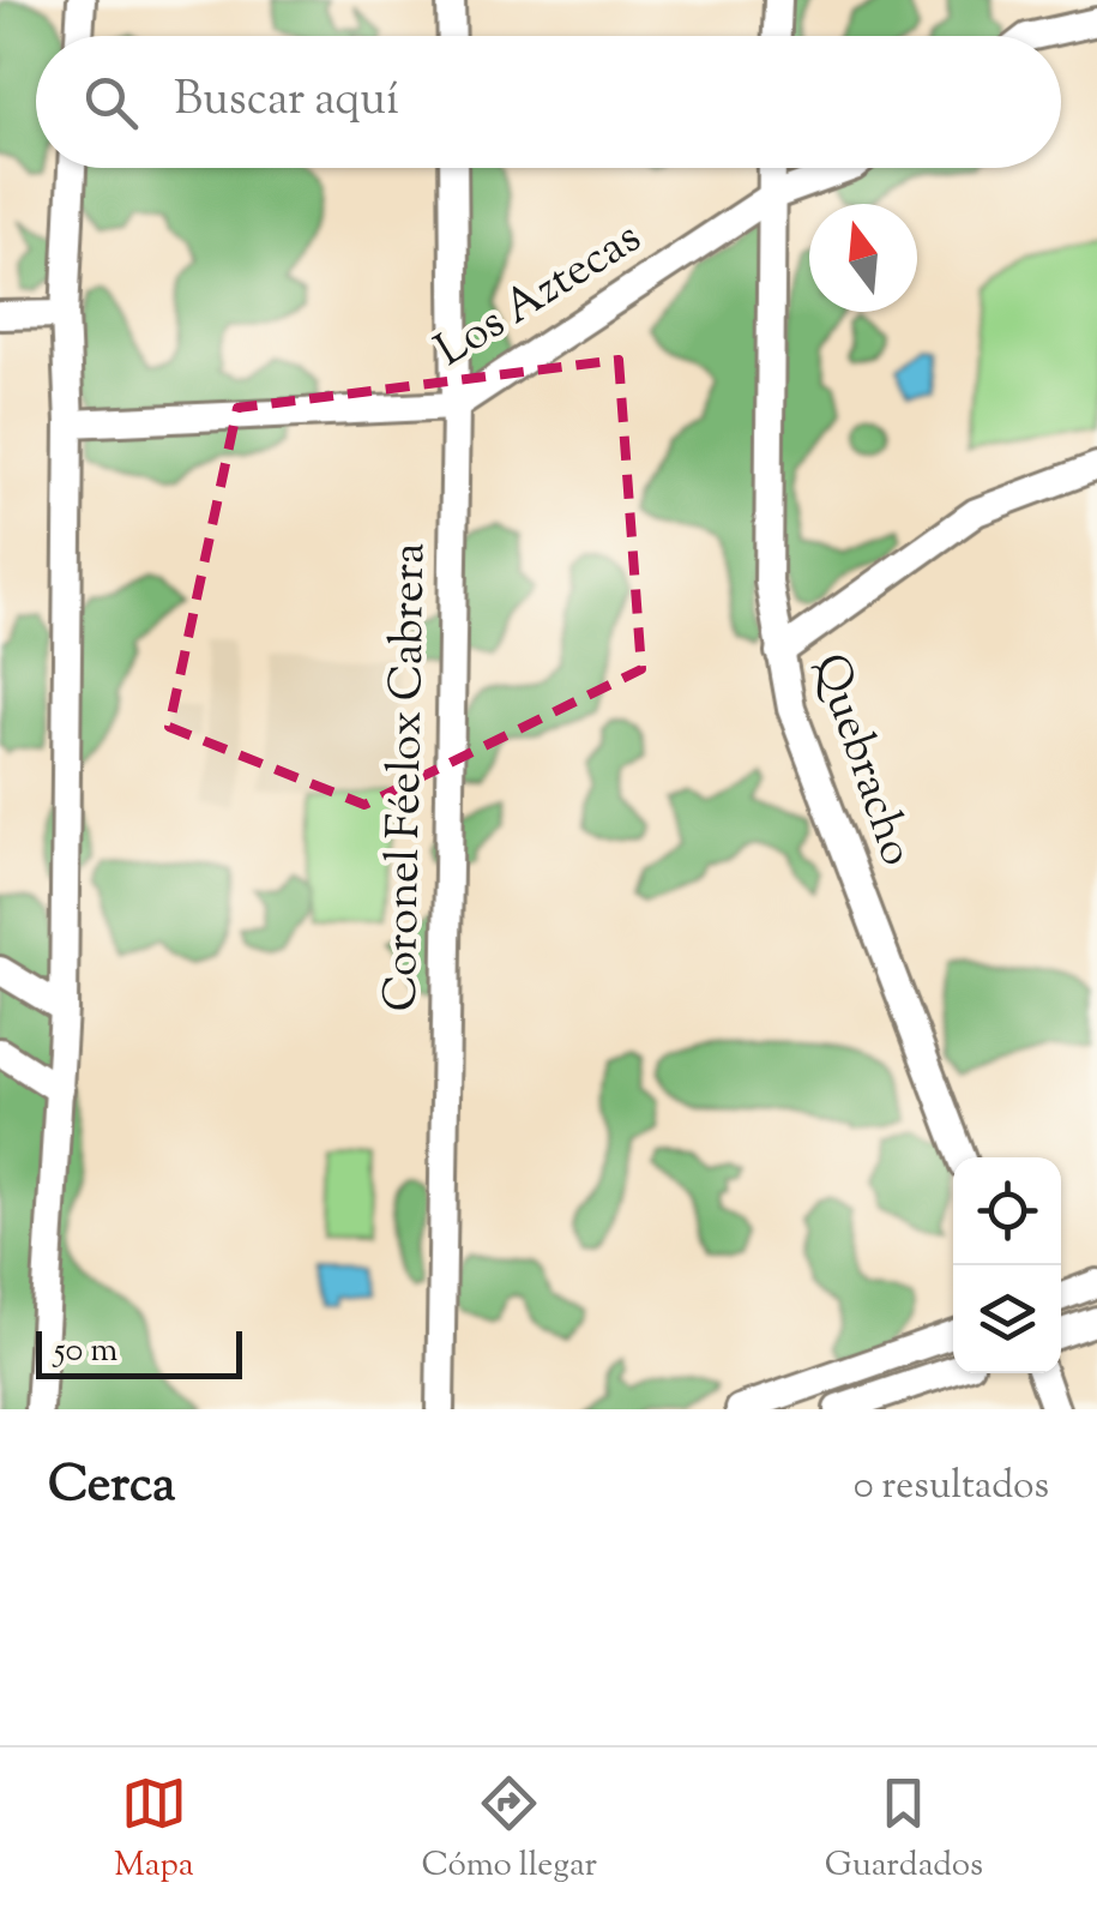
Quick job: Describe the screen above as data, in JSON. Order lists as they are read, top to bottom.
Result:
{
  "streets": {
    "street": ["Los Aztecas", "Quebracho", "Coronel Féelox Cabrera"]
  },
  "crossings": [
    ["Los Aztecas", "Quebracho"],
    ["Los Aztecas", "Coronel Féelox Cabrera"]
  ],
  "scale_bar": "50 m",
  "north": "top",
  "page": {
    "search": "Buscar aquí",
    "scale": "50 m",
    "heading": ["Cerca", "0 resultados"],
    "nav": ["Mapa", "Cómo llegar", "Guardados"]
  }
}
